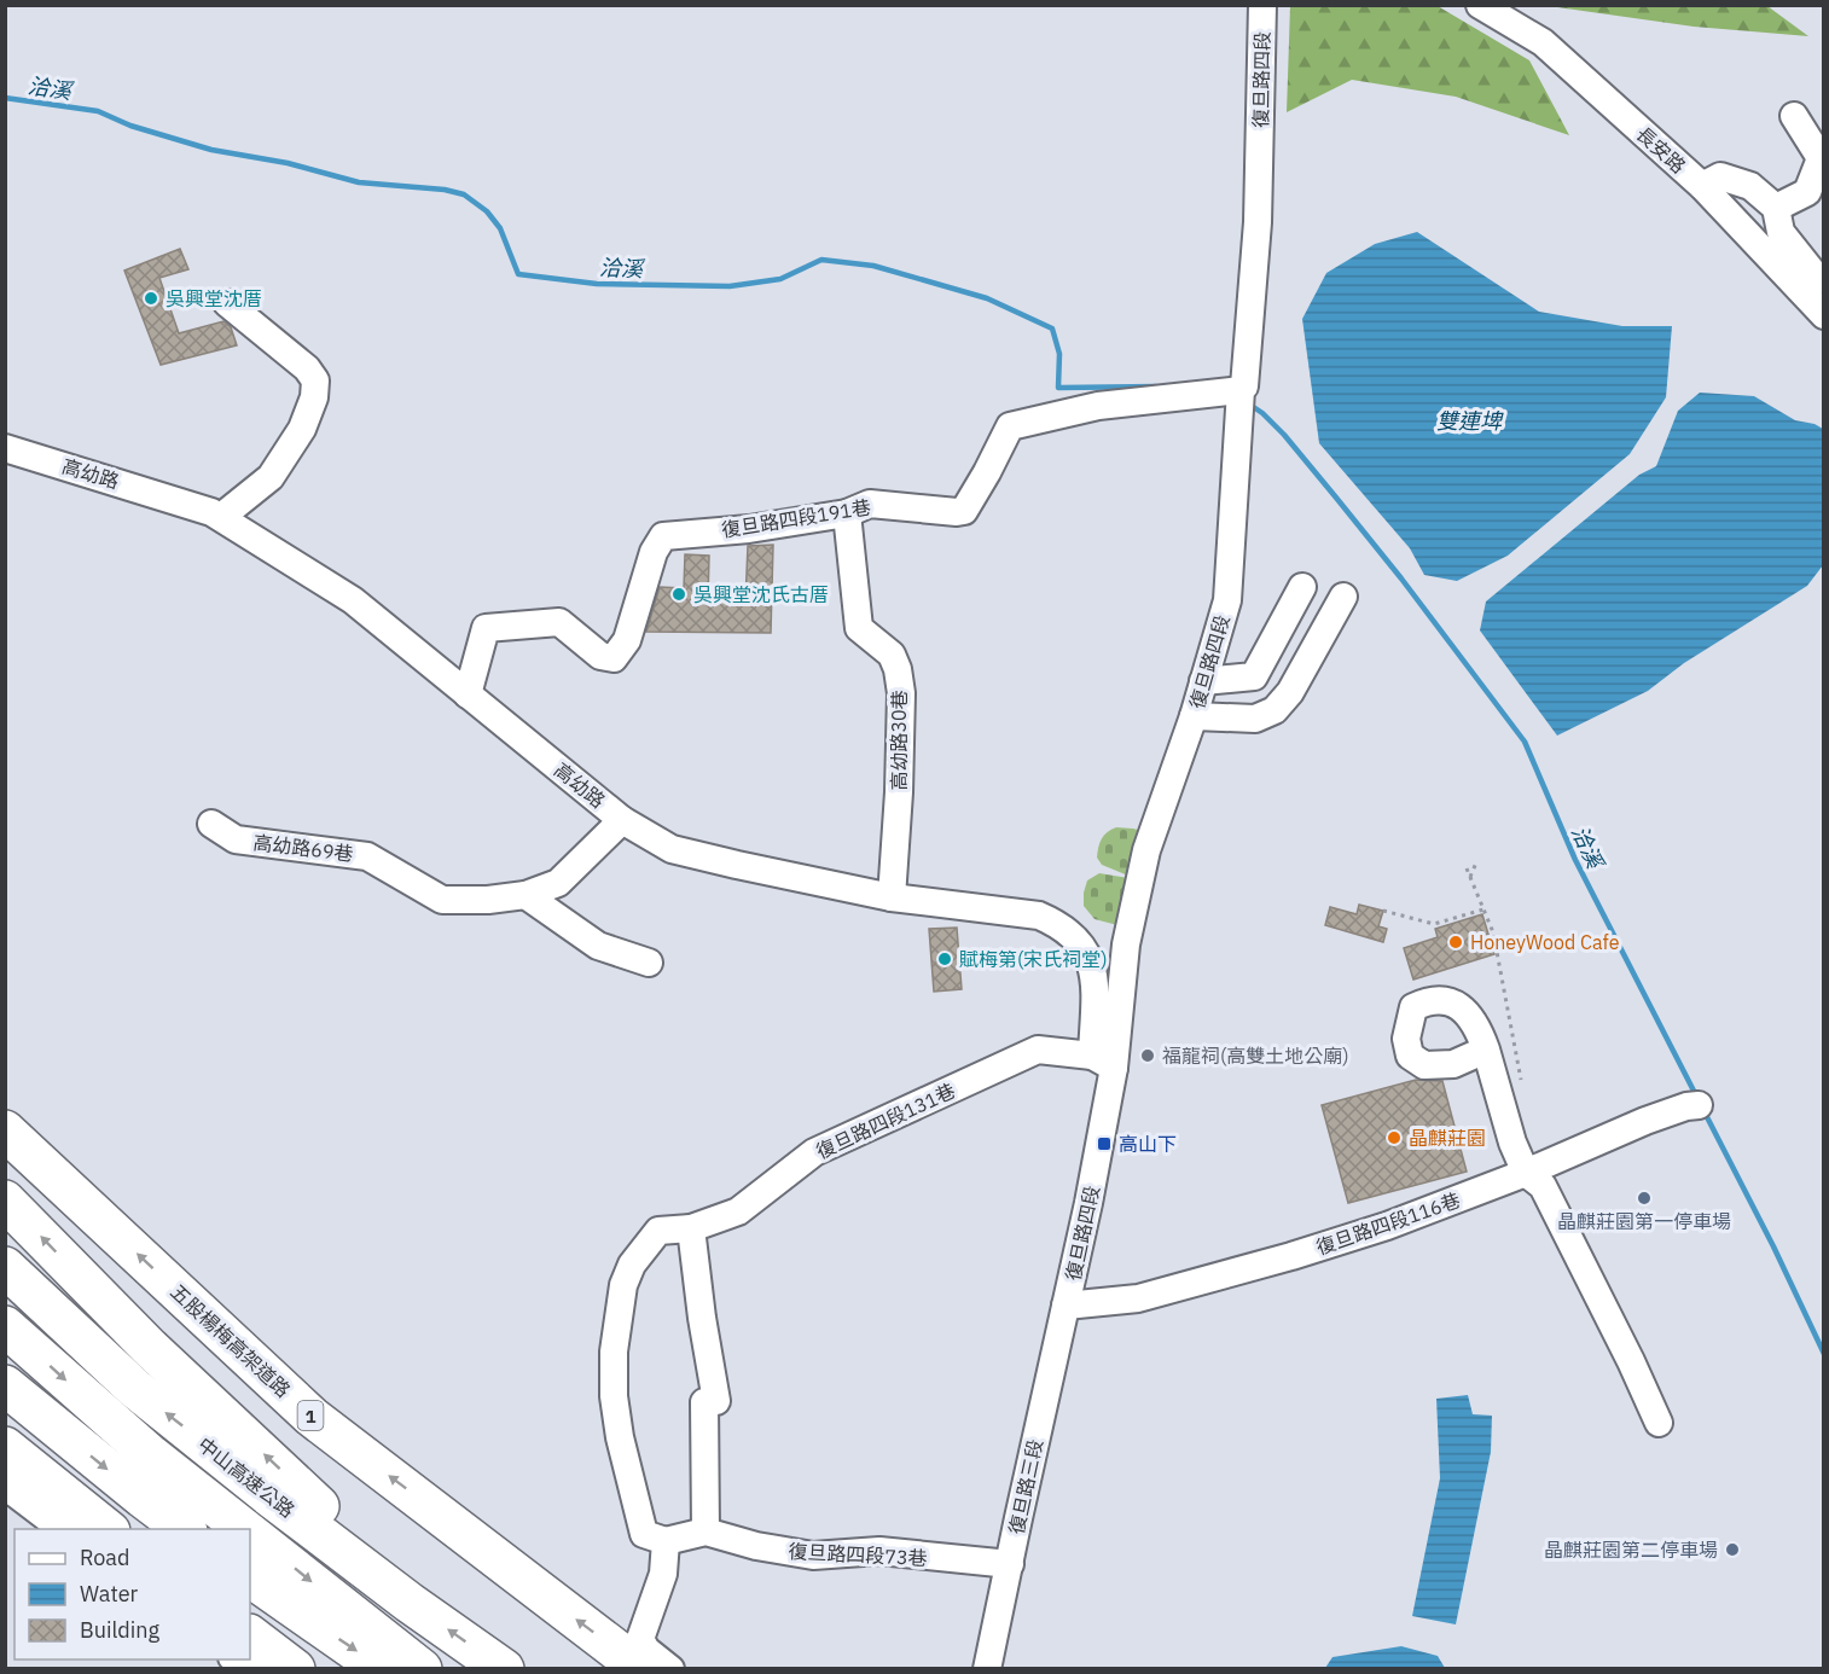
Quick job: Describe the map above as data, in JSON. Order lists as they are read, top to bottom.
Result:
{
  "streets": {
    "highway": ["五股楊梅高架道路", "1", "中山高速公路"],
    "street": [
      "復旦路四段",
      "長安路",
      "高幼路",
      "復旦路四段191巷",
      "高幼路30巷",
      "高幼路69巷",
      "復旦路四段131巷",
      "復旦路四段116巷",
      "復旦路三段",
      "復旦路四段73巷"
    ]
  },
  "crossings": [
    ["復旦路四段", "高幼路"],
    ["復旦路四段", "復旦路四段191巷"],
    ["復旦路四段", "復旦路四段131巷"],
    ["復旦路四段", "復旦路四段116巷"],
    ["復旦路四段", "復旦路三段"],
    ["高幼路", "復旦路四段191巷"],
    ["高幼路", "高幼路30巷"],
    ["高幼路", "高幼路69巷"],
    ["高幼路", "復旦路四段131巷"],
    ["復旦路四段191巷", "高幼路30巷"],
    ["復旦路四段131巷", "復旦路四段73巷"],
    ["復旦路四段116巷", "復旦路三段"],
    ["復旦路三段", "復旦路四段73巷"]
  ],
  "water": ["洽溪", "雙連埤"],
  "places": {
    "other": [
      "吳興堂沈厝",
      "吳興堂沈氏古厝",
      "HoneyWood Cafe",
      "賦梅第(宋氏祠堂)",
      "福龍祠(高雙土地公廟)",
      "晶麒莊園",
      "晶麒莊園第一停車場",
      "晶麒莊園第二停車場"
    ],
    "transit": ["高山下"]
  },
  "legend": ["Road", "Water", "Building"]
}
